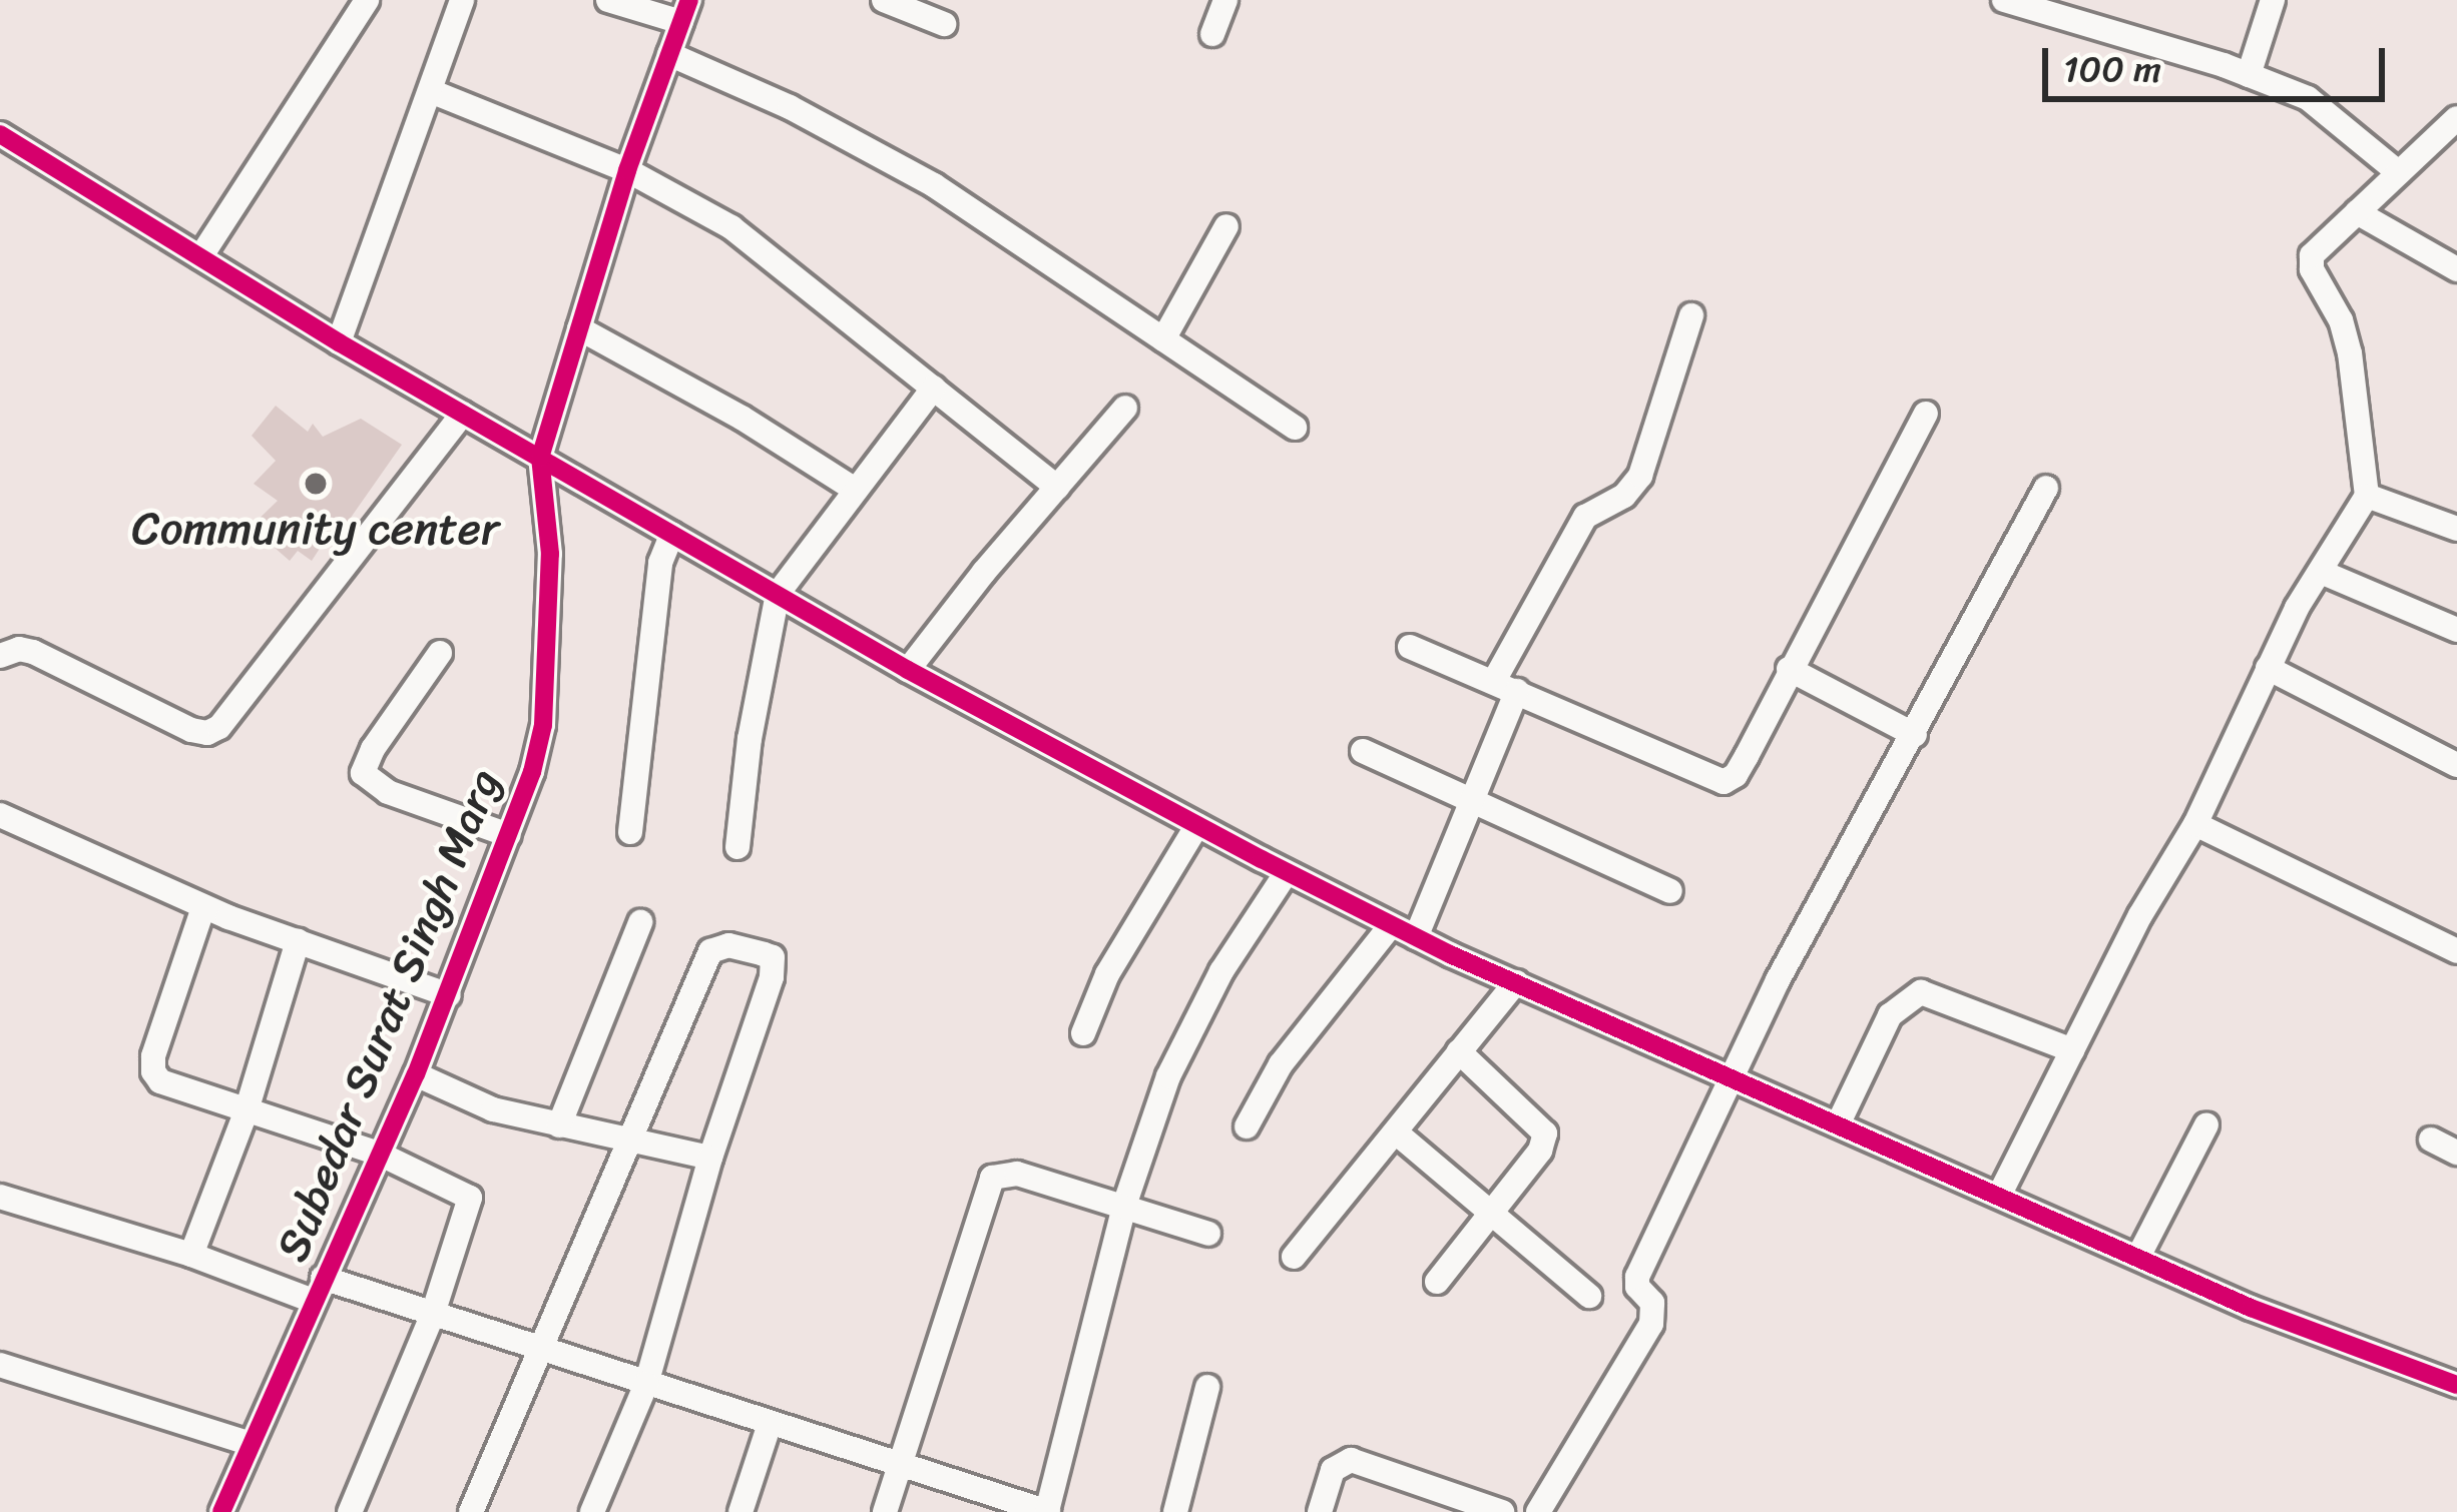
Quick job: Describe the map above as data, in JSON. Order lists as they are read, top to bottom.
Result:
{
  "streets": {
    "street": ["Subedar Surat Singh Marg"]
  },
  "places": ["Community center"],
  "scale_bar": "100 m"
}
